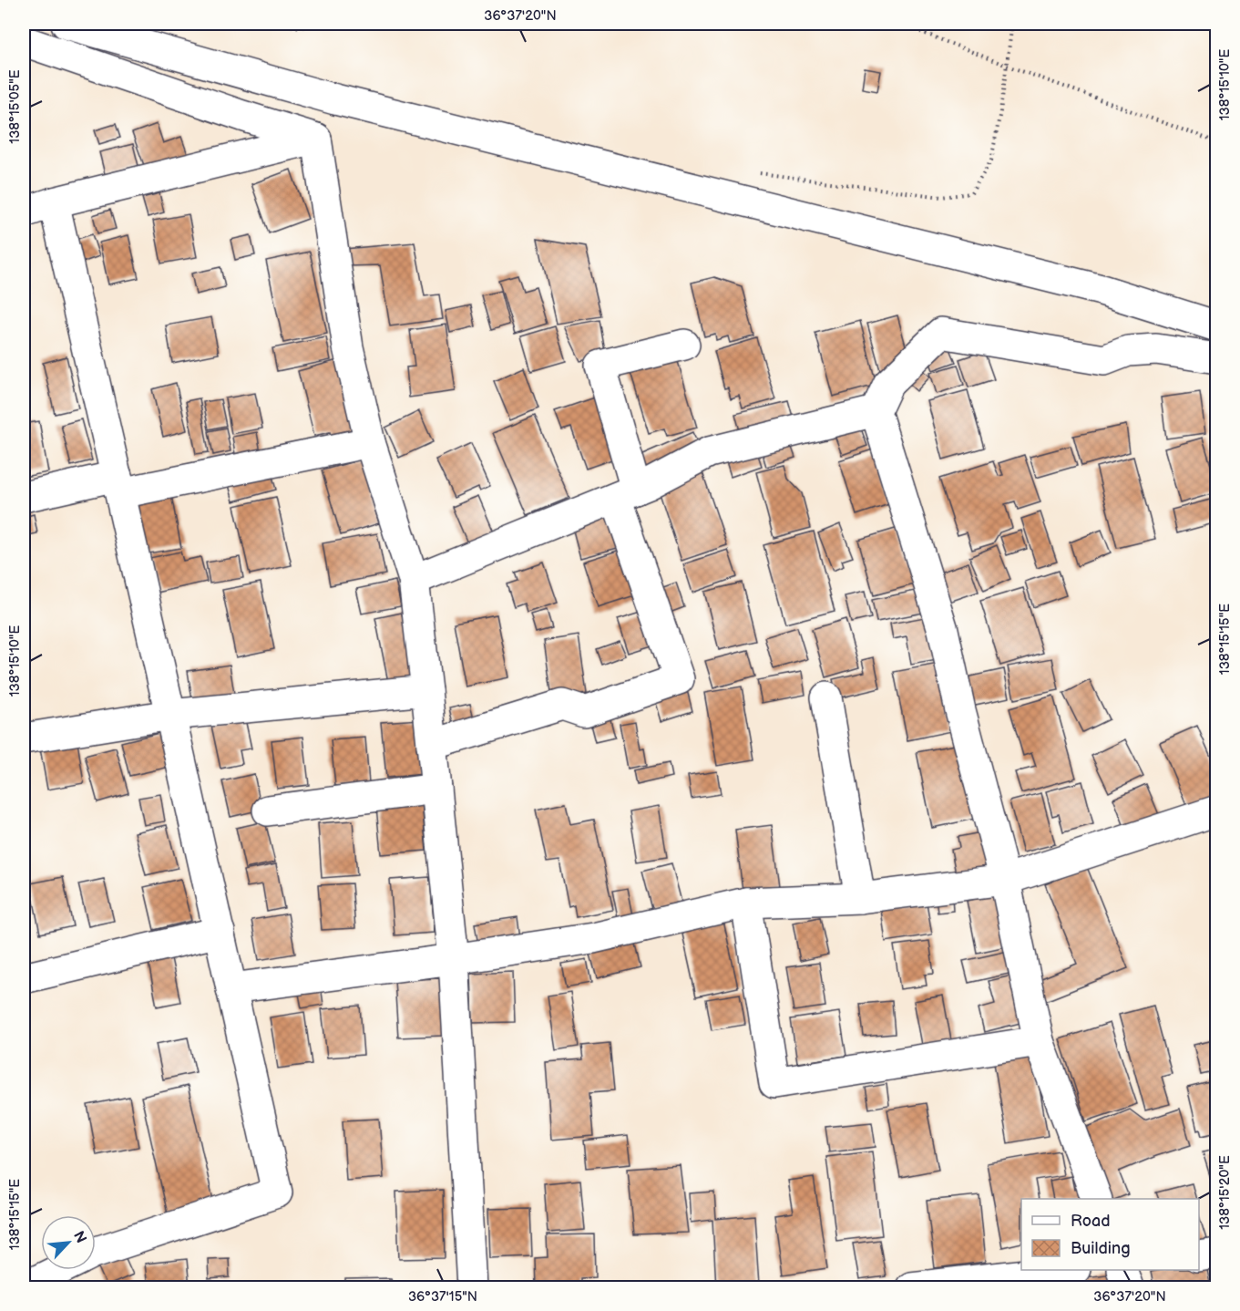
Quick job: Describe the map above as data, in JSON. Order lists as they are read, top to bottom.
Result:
{
  "legend": ["Road", "Building"],
  "north": "top right",
  "coordinates": [
    "36°37'20\"N",
    "138°15'10\"E",
    "138°15'05\"E",
    "138°15'15\"E",
    "138°15'20\"E",
    "36°37'15\"N"
  ]
}
